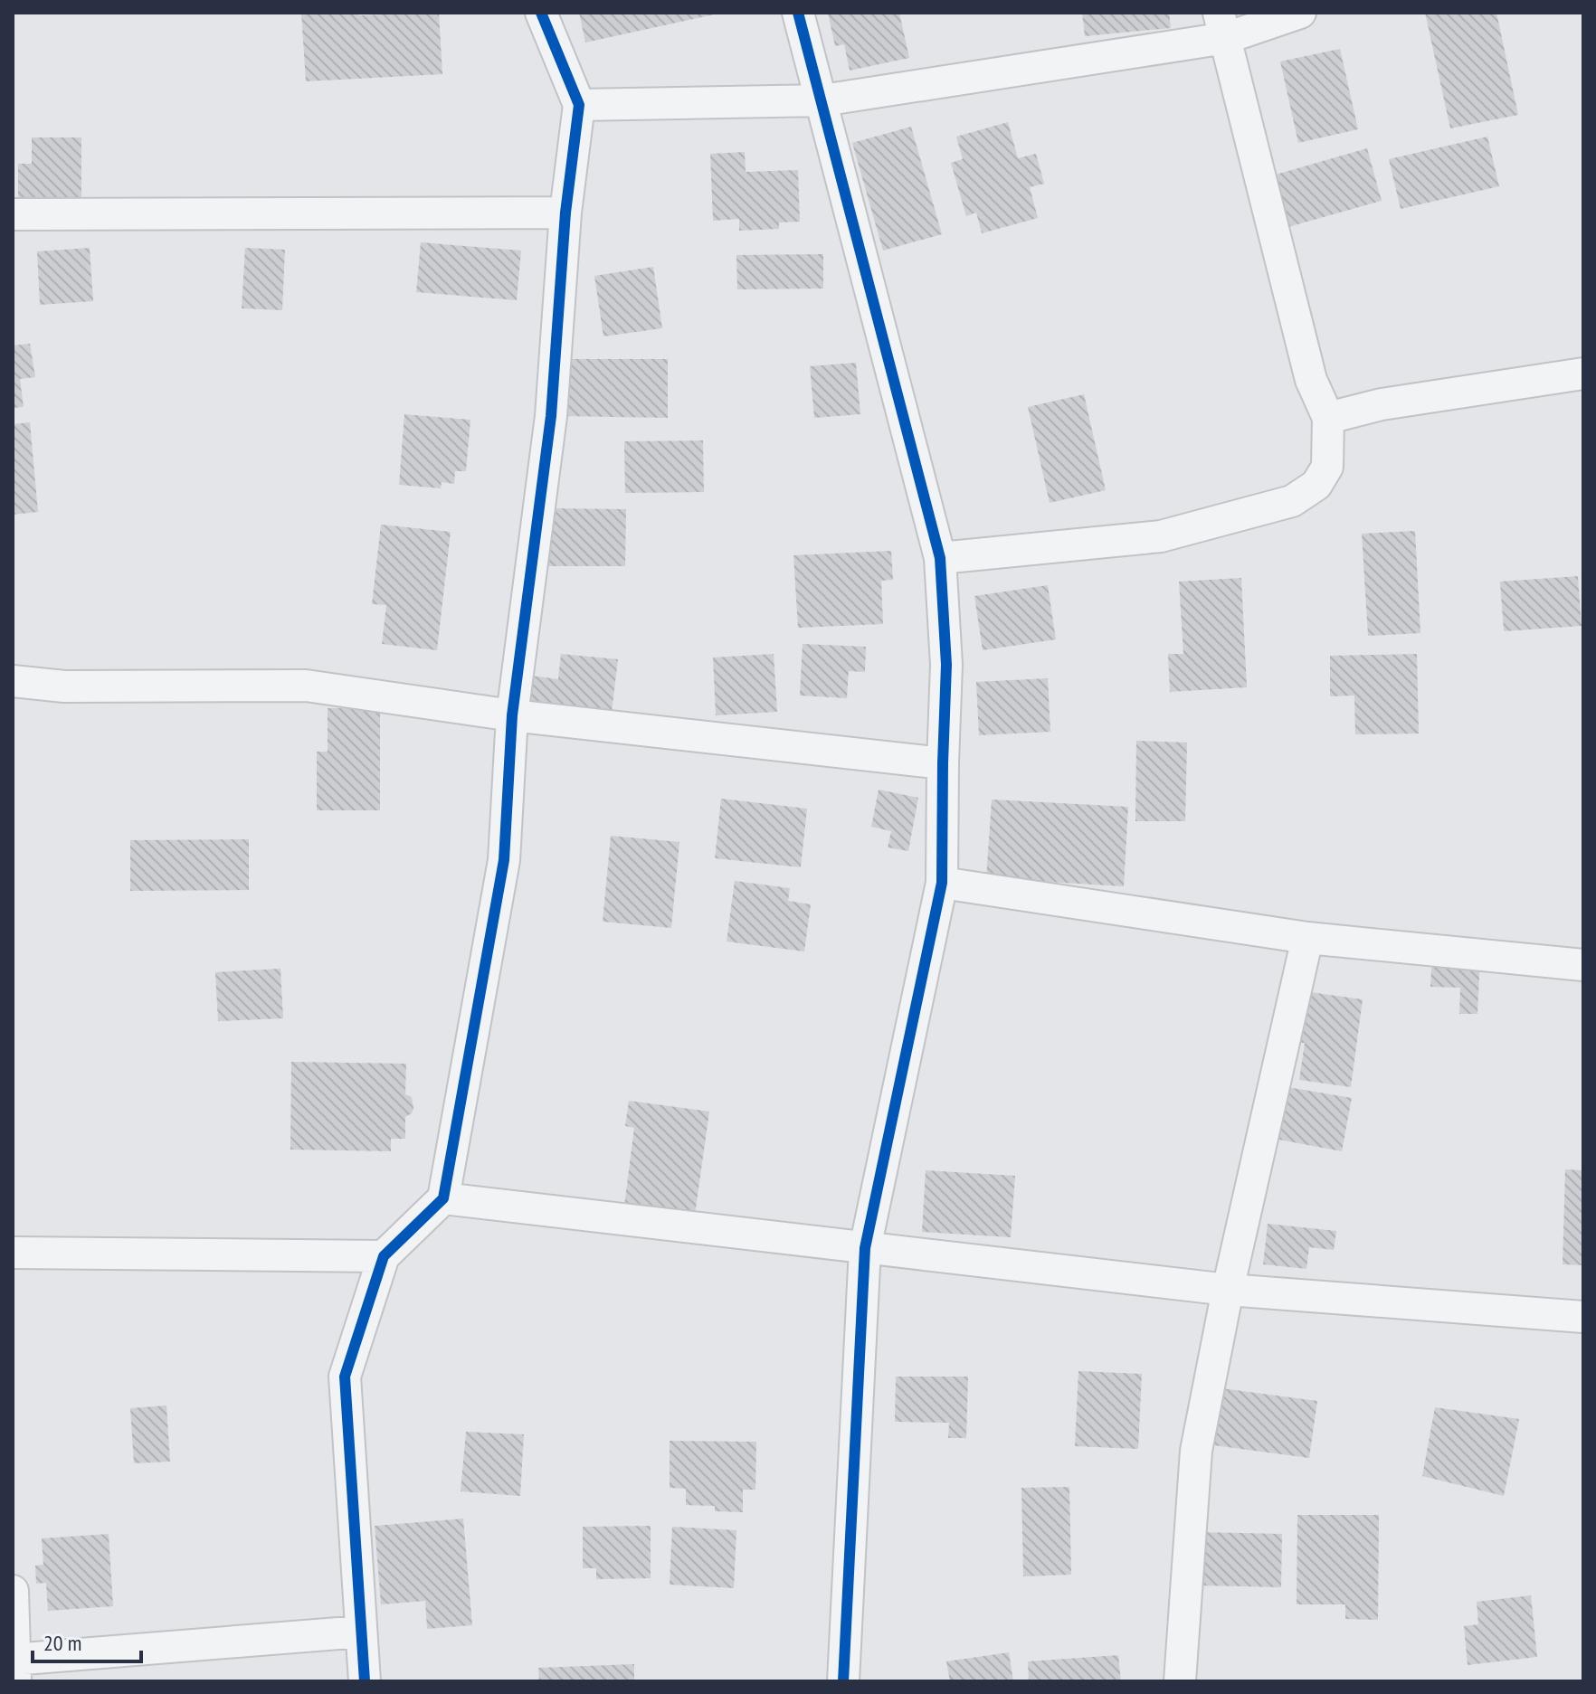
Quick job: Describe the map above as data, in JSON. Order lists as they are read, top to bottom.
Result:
{
  "scale_bar": "20 m"
}
